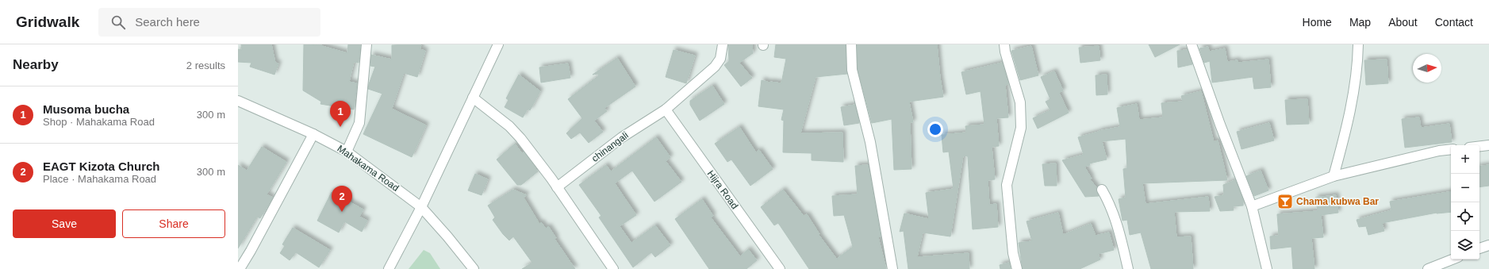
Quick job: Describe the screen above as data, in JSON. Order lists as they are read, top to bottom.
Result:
{
  "streets": {
    "street": ["chinangali", "Mahakama Road", "Hijra Road"]
  },
  "crossings": [
    ["chinangali", "Hijra Road"]
  ],
  "places": {
    "bar": ["Chama kubwa Bar"]
  },
  "north": "right",
  "page": {
    "header": "Gridwalk",
    "search": "Search here",
    "nav": [
      "Home",
      "Map",
      "About",
      "Contact"
    ],
    "heading": ["Nearby", "2 results"],
    "list": [
      {
        "mark": "1",
        "name": "Musoma bucha",
        "note": "Shop · Mahakama Road",
        "value": "300 m"
      },
      {
        "mark": "2",
        "name": "EAGT Kizota Church",
        "note": "Place · Mahakama Road",
        "value": "300 m"
      }
    ],
    "pins": ["1", "2"],
    "map_buttons": ["+", "−"],
    "buttons": ["Save", "Share"]
  }
}
